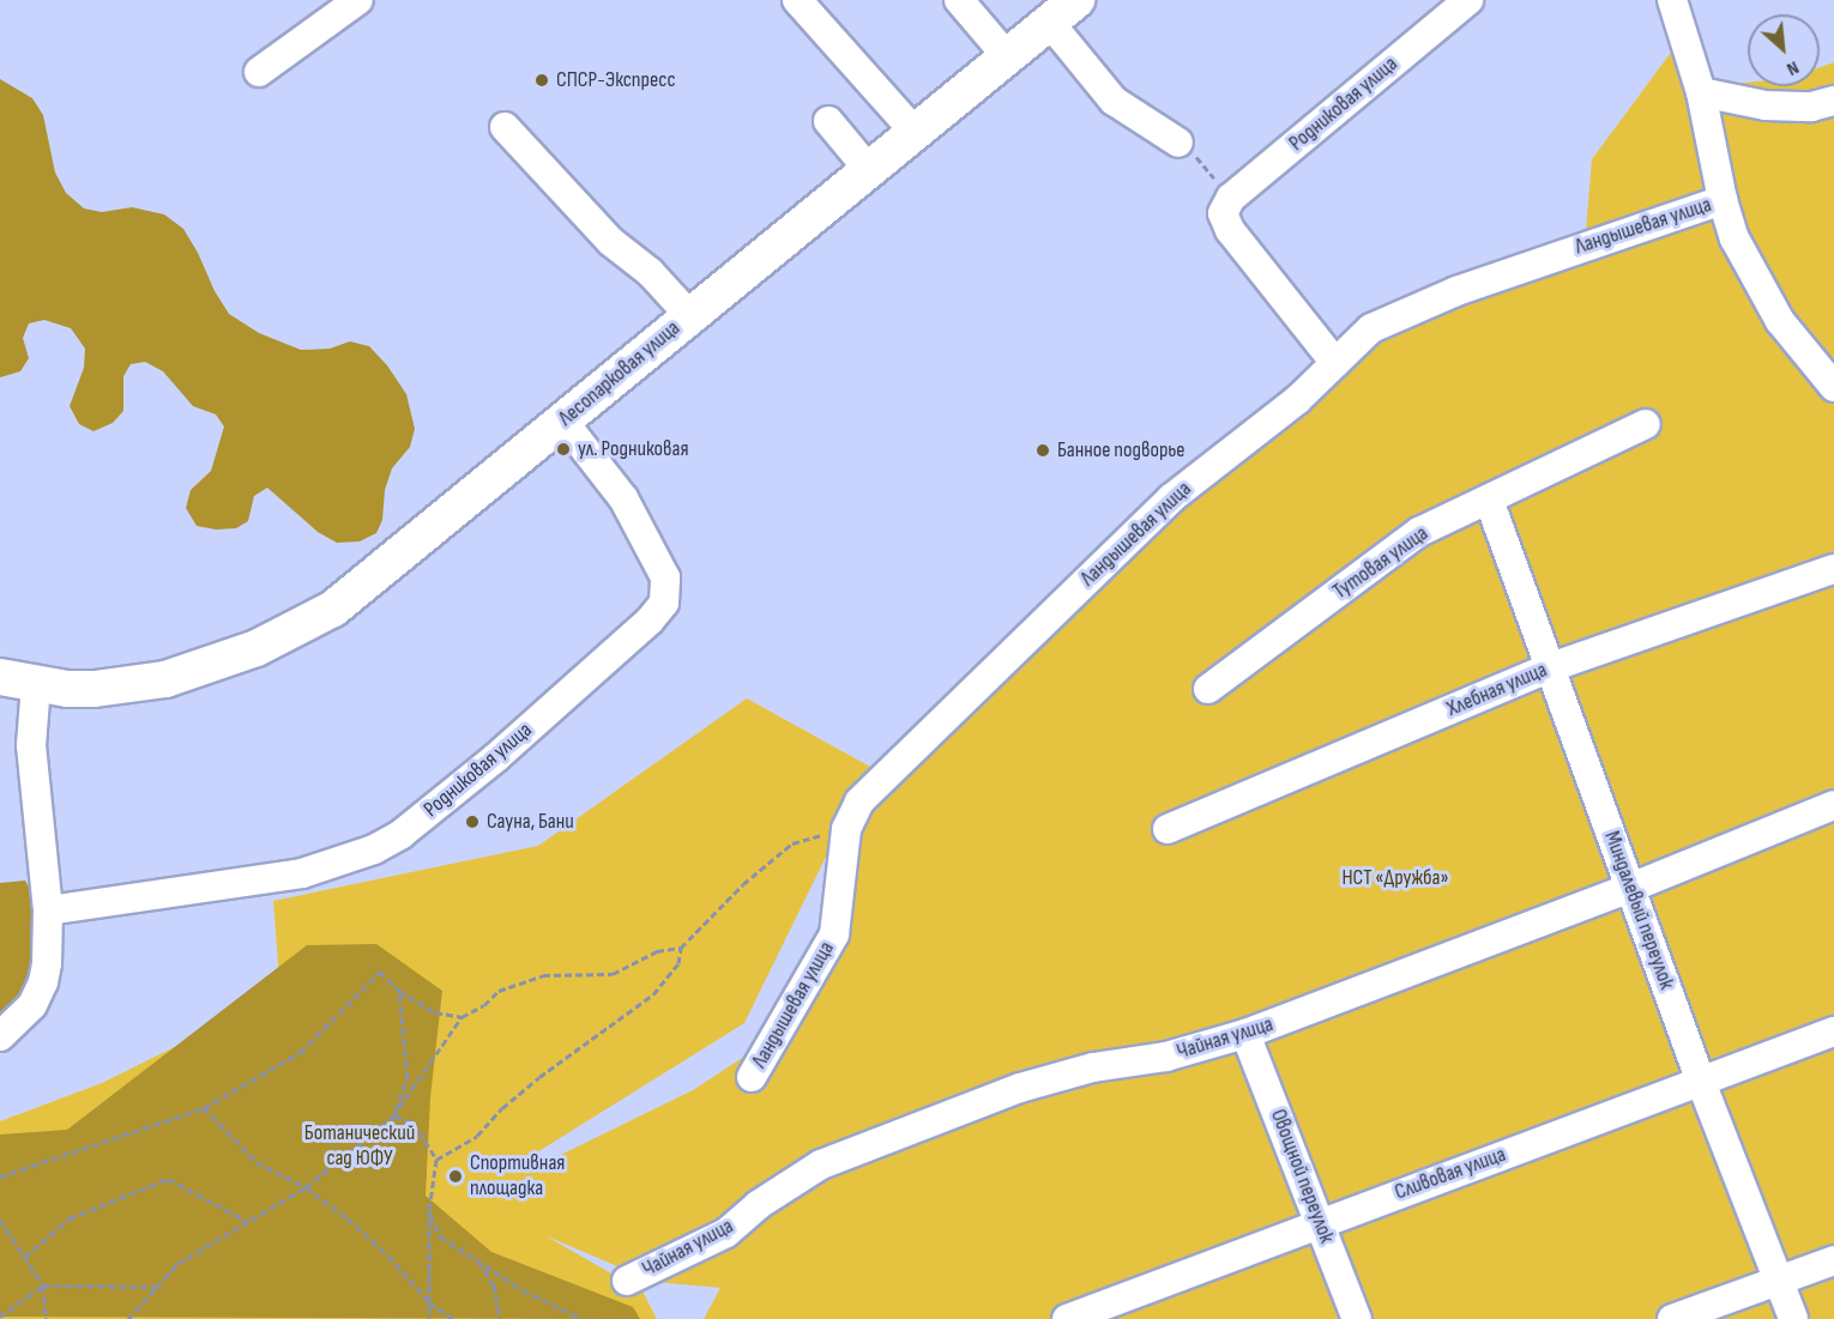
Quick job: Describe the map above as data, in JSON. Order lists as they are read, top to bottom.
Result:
{
  "streets": {
    "main road": ["Лесопарковая улица"],
    "street": [
      "Родниковая улица",
      "Ландышевая улица",
      "Тутовая улица",
      "Хлебная улица",
      "Миндалевый переулок",
      "Чайная улица",
      "Сливовая улица",
      "Овощной переулок"
    ]
  },
  "crossings": [
    ["Родниковая улица", "Лесопарковая улица"],
    ["Тутовая улица", "Миндалевый переулок"],
    ["Хлебная улица", "Миндалевый переулок"],
    ["Миндалевый переулок", "Чайная улица"],
    ["Миндалевый переулок", "Сливовая улица"],
    ["Чайная улица", "Овощной переулок"],
    ["Сливовая улица", "Овощной переулок"]
  ],
  "parks": ["НСТ «Дружба»", "Ботанический сад ЮФУ"],
  "places": [
    "СПСР-Экспресс",
    "ул. Родниковая",
    "Банное подворье",
    "Сауна, Бани",
    "Спортивная площадка"
  ],
  "north": "bottom right"
}
